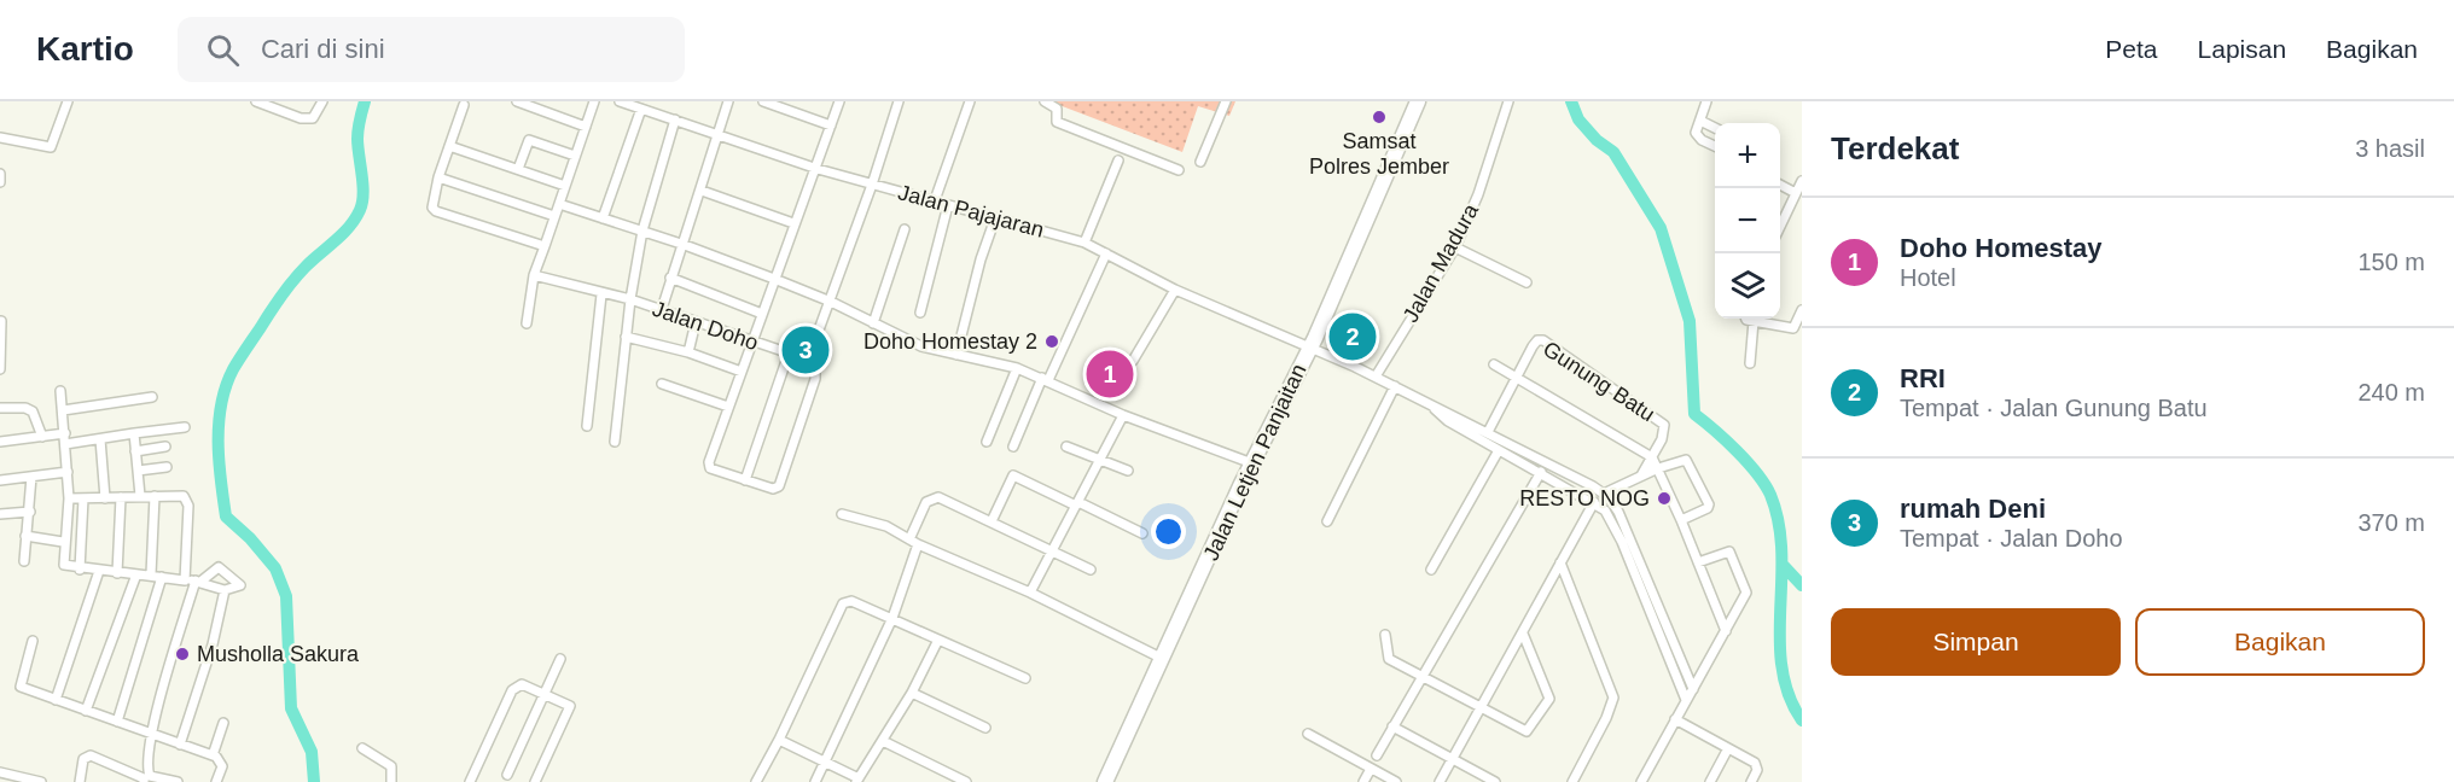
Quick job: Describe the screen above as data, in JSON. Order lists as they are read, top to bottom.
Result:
{
  "streets": {
    "highway": ["Jalan Letjen Panjaitan"],
    "street": [
      "Jalan Pajajaran",
      "Jalan Madura",
      "Jalan Doho",
      "Gunung Batu"
    ]
  },
  "crossings": [
    ["Jalan Pajajaran", "Jalan Madura"],
    ["Jalan Pajajaran", "Jalan Letjen Panjaitan"]
  ],
  "places": [
    "Samsat Polres Jember",
    "Doho Homestay 2",
    "RESTO NOG",
    "Musholla Sakura"
  ],
  "page": {
    "header": "Kartio",
    "search": "Cari di sini",
    "nav": ["Peta", "Lapisan", "Bagikan"],
    "heading": ["Terdekat", "3 hasil"],
    "map_buttons": ["+", "−"],
    "list": [
      {
        "mark": "1",
        "name": "Doho Homestay",
        "note": "Hotel",
        "value": "150 m"
      },
      {
        "mark": "2",
        "name": "RRI",
        "note": "Tempat · Jalan Gunung Batu",
        "value": "240 m"
      },
      {
        "mark": "3",
        "name": "rumah Deni",
        "note": "Tempat · Jalan Doho",
        "value": "370 m"
      }
    ],
    "pins": ["2", "3", "1"],
    "buttons": ["Simpan", "Bagikan"]
  }
}
